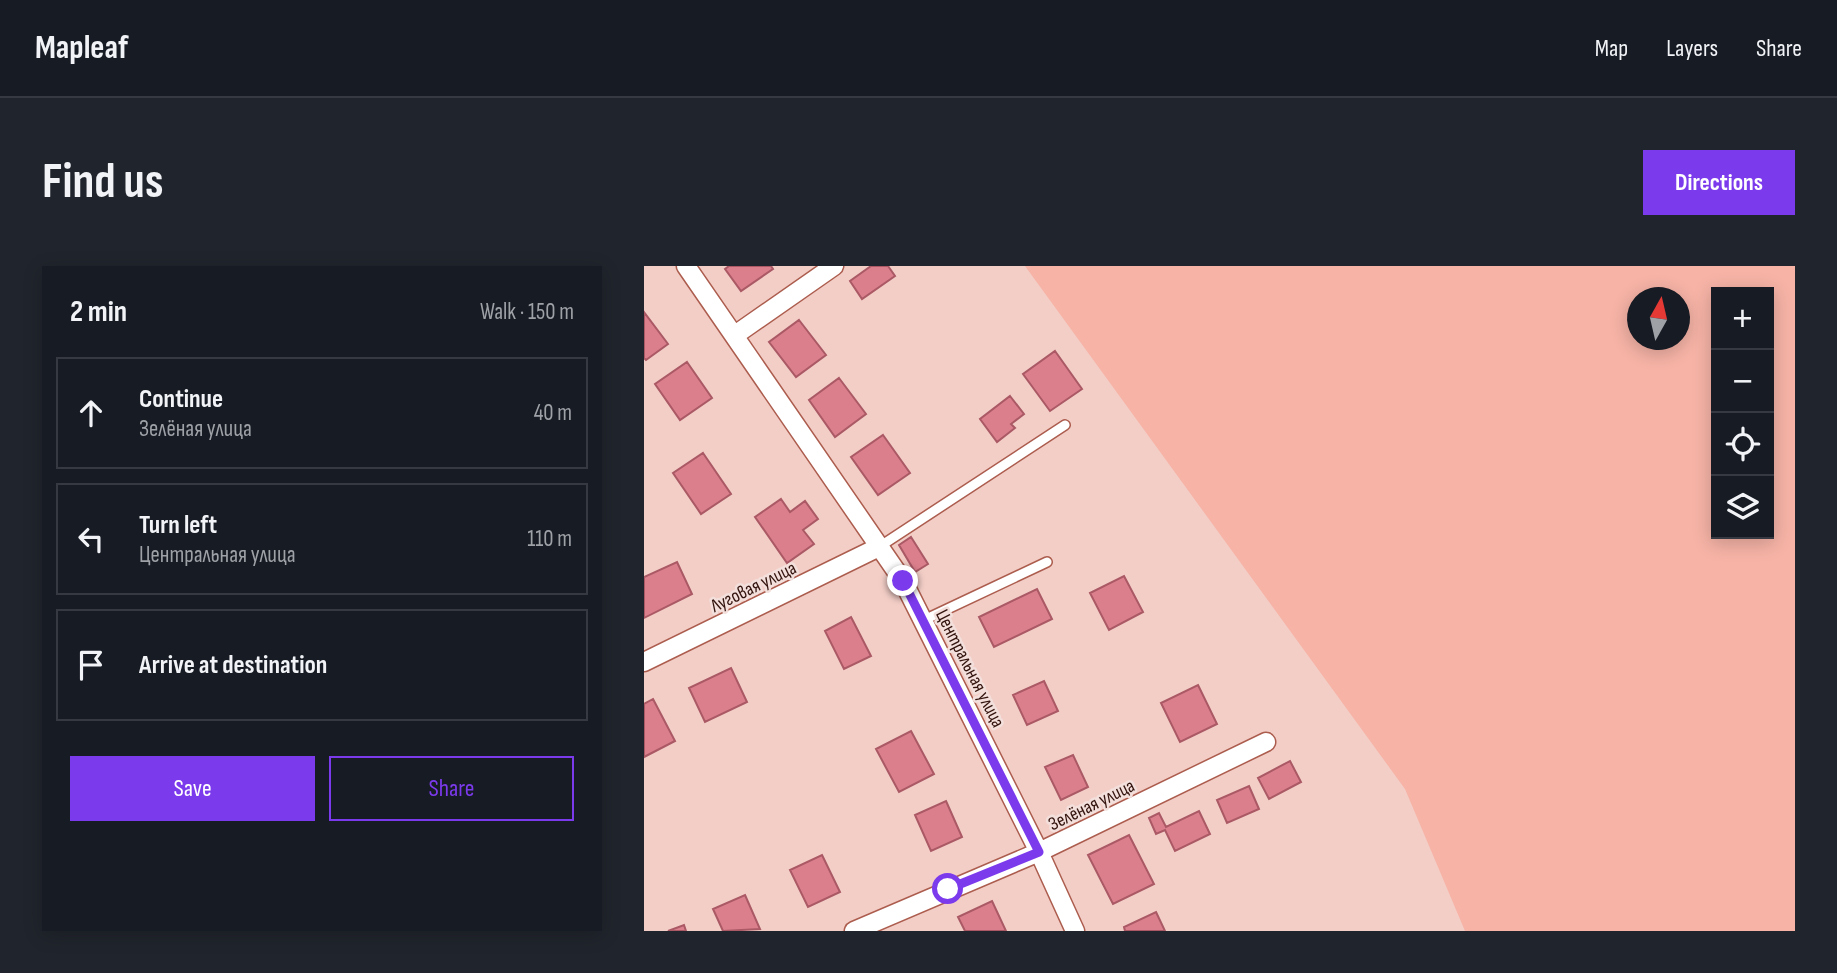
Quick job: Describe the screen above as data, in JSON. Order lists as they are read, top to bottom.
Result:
{
  "streets": {
    "street": ["Луговая улица", "Центральная улица", "Зелёная улица"]
  },
  "crossings": [
    ["Луговая улица", "Центральная улица"],
    ["Центральная улица", "Зелёная улица"]
  ],
  "north": "top",
  "page": {
    "header": "Mapleaf",
    "nav": ["Map", "Layers", "Share"],
    "buttons": [
      "Directions",
      ["Save", "Share"]
    ],
    "title": "Find us",
    "heading": ["2 min", "Walk · 150 m"],
    "map_buttons": ["+", "−"],
    "list": [
      ["Continue", "Зелёная улица", "40 m"],
      ["Turn left", "Центральная улица", "110 m"],
      "Arrive at destination"
    ]
  }
}
